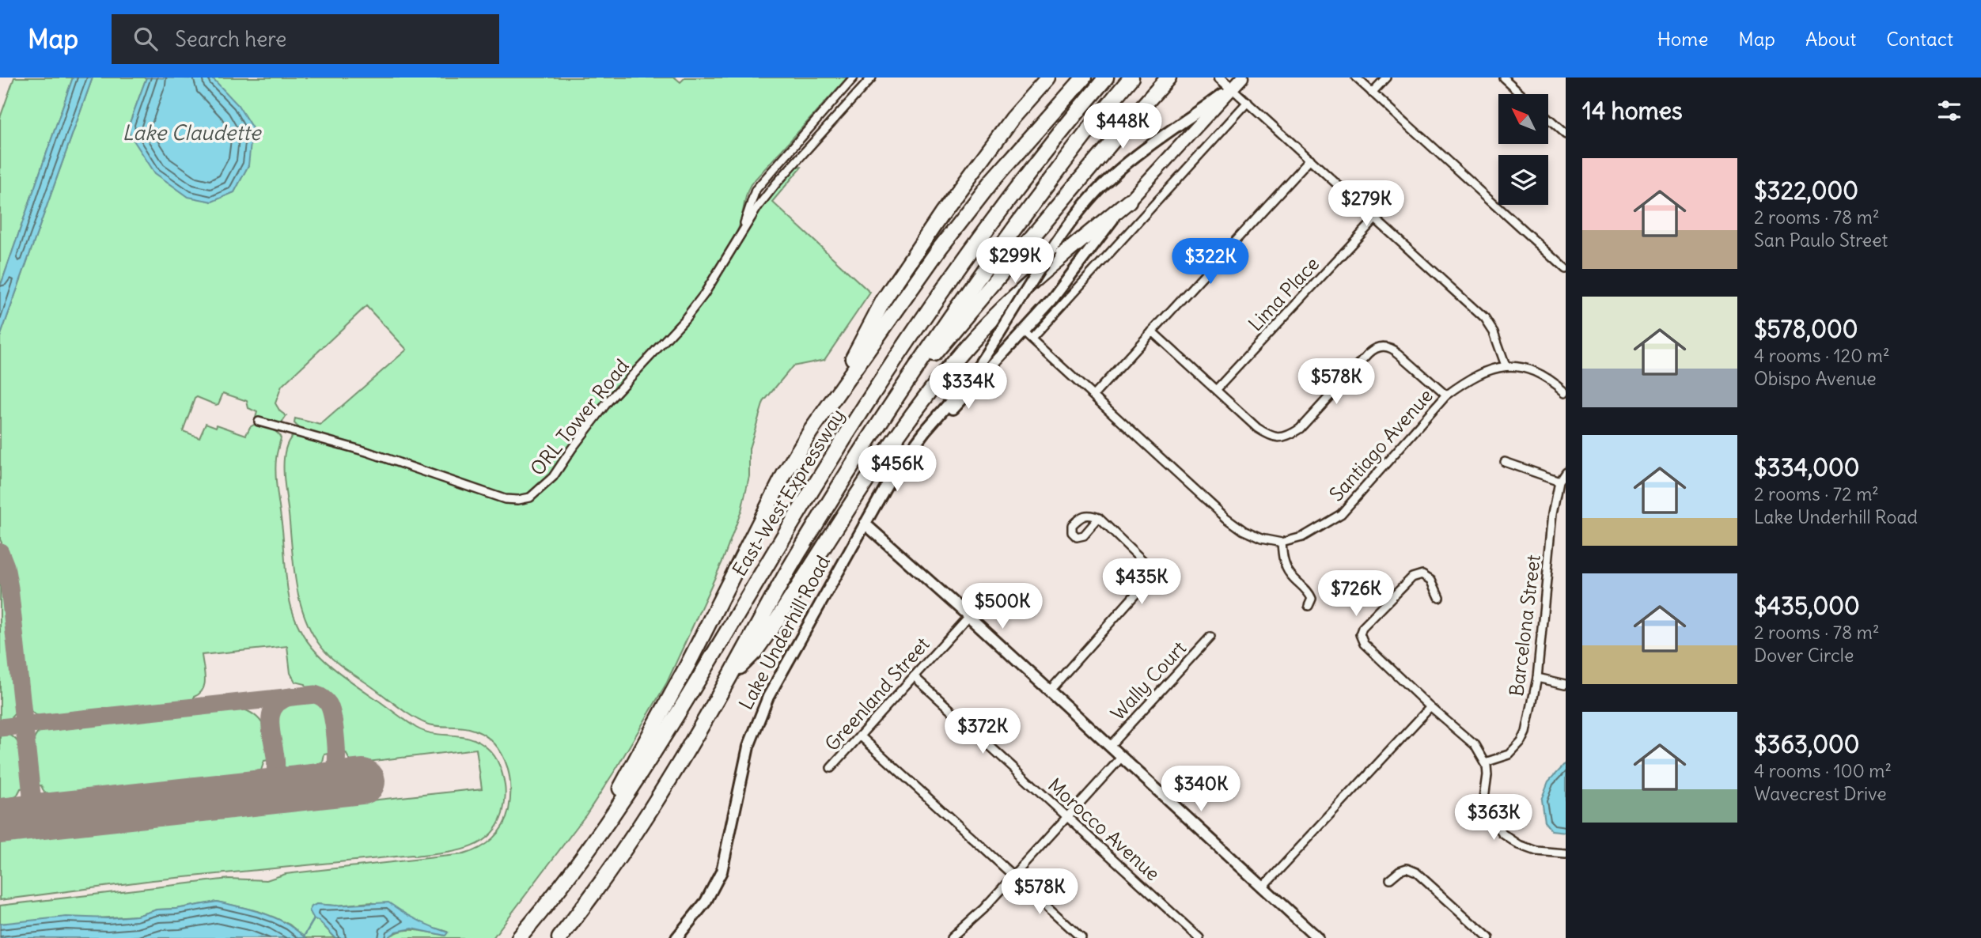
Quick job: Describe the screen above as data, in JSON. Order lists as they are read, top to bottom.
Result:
{
  "streets": {
    "highway": ["East-West Expressway"],
    "main road": ["Lake Underhill Road"],
    "street": [
      "Lima Place",
      "ORL Tower Road",
      "Santiago Avenue",
      "Barcelona Street",
      "Wally Court",
      "Greenland Street",
      "Morocco Avenue"
    ]
  },
  "crossings": [
    ["Greenland Street", "Morocco Avenue"]
  ],
  "water": ["Lake Claudette"],
  "north": "top left",
  "page": {
    "header": "Map",
    "search": "Search here",
    "nav": [
      "Home",
      "Map",
      "About",
      "Contact"
    ],
    "heading": "14 homes",
    "price": [
      "$448K",
      "$279K",
      "$299K",
      "$322K",
      "$578K",
      "$334K",
      "$456K",
      "$435K",
      "$726K",
      "$500K",
      "$372K",
      "$340K",
      "$363K",
      "$578K"
    ],
    "list": [
      {
        "name": "$322,000",
        "note": "2 rooms · 78 m² · San Paulo Street"
      },
      {
        "name": "$578,000",
        "note": "4 rooms · 120 m² · Obispo Avenue"
      },
      {
        "name": "$334,000",
        "note": "2 rooms · 72 m² · Lake Underhill Road"
      },
      {
        "name": "$435,000",
        "note": "2 rooms · 78 m² · Dover Circle"
      },
      {
        "name": "$363,000",
        "note": "4 rooms · 100 m² · Wavecrest Drive"
      }
    ]
  }
}
